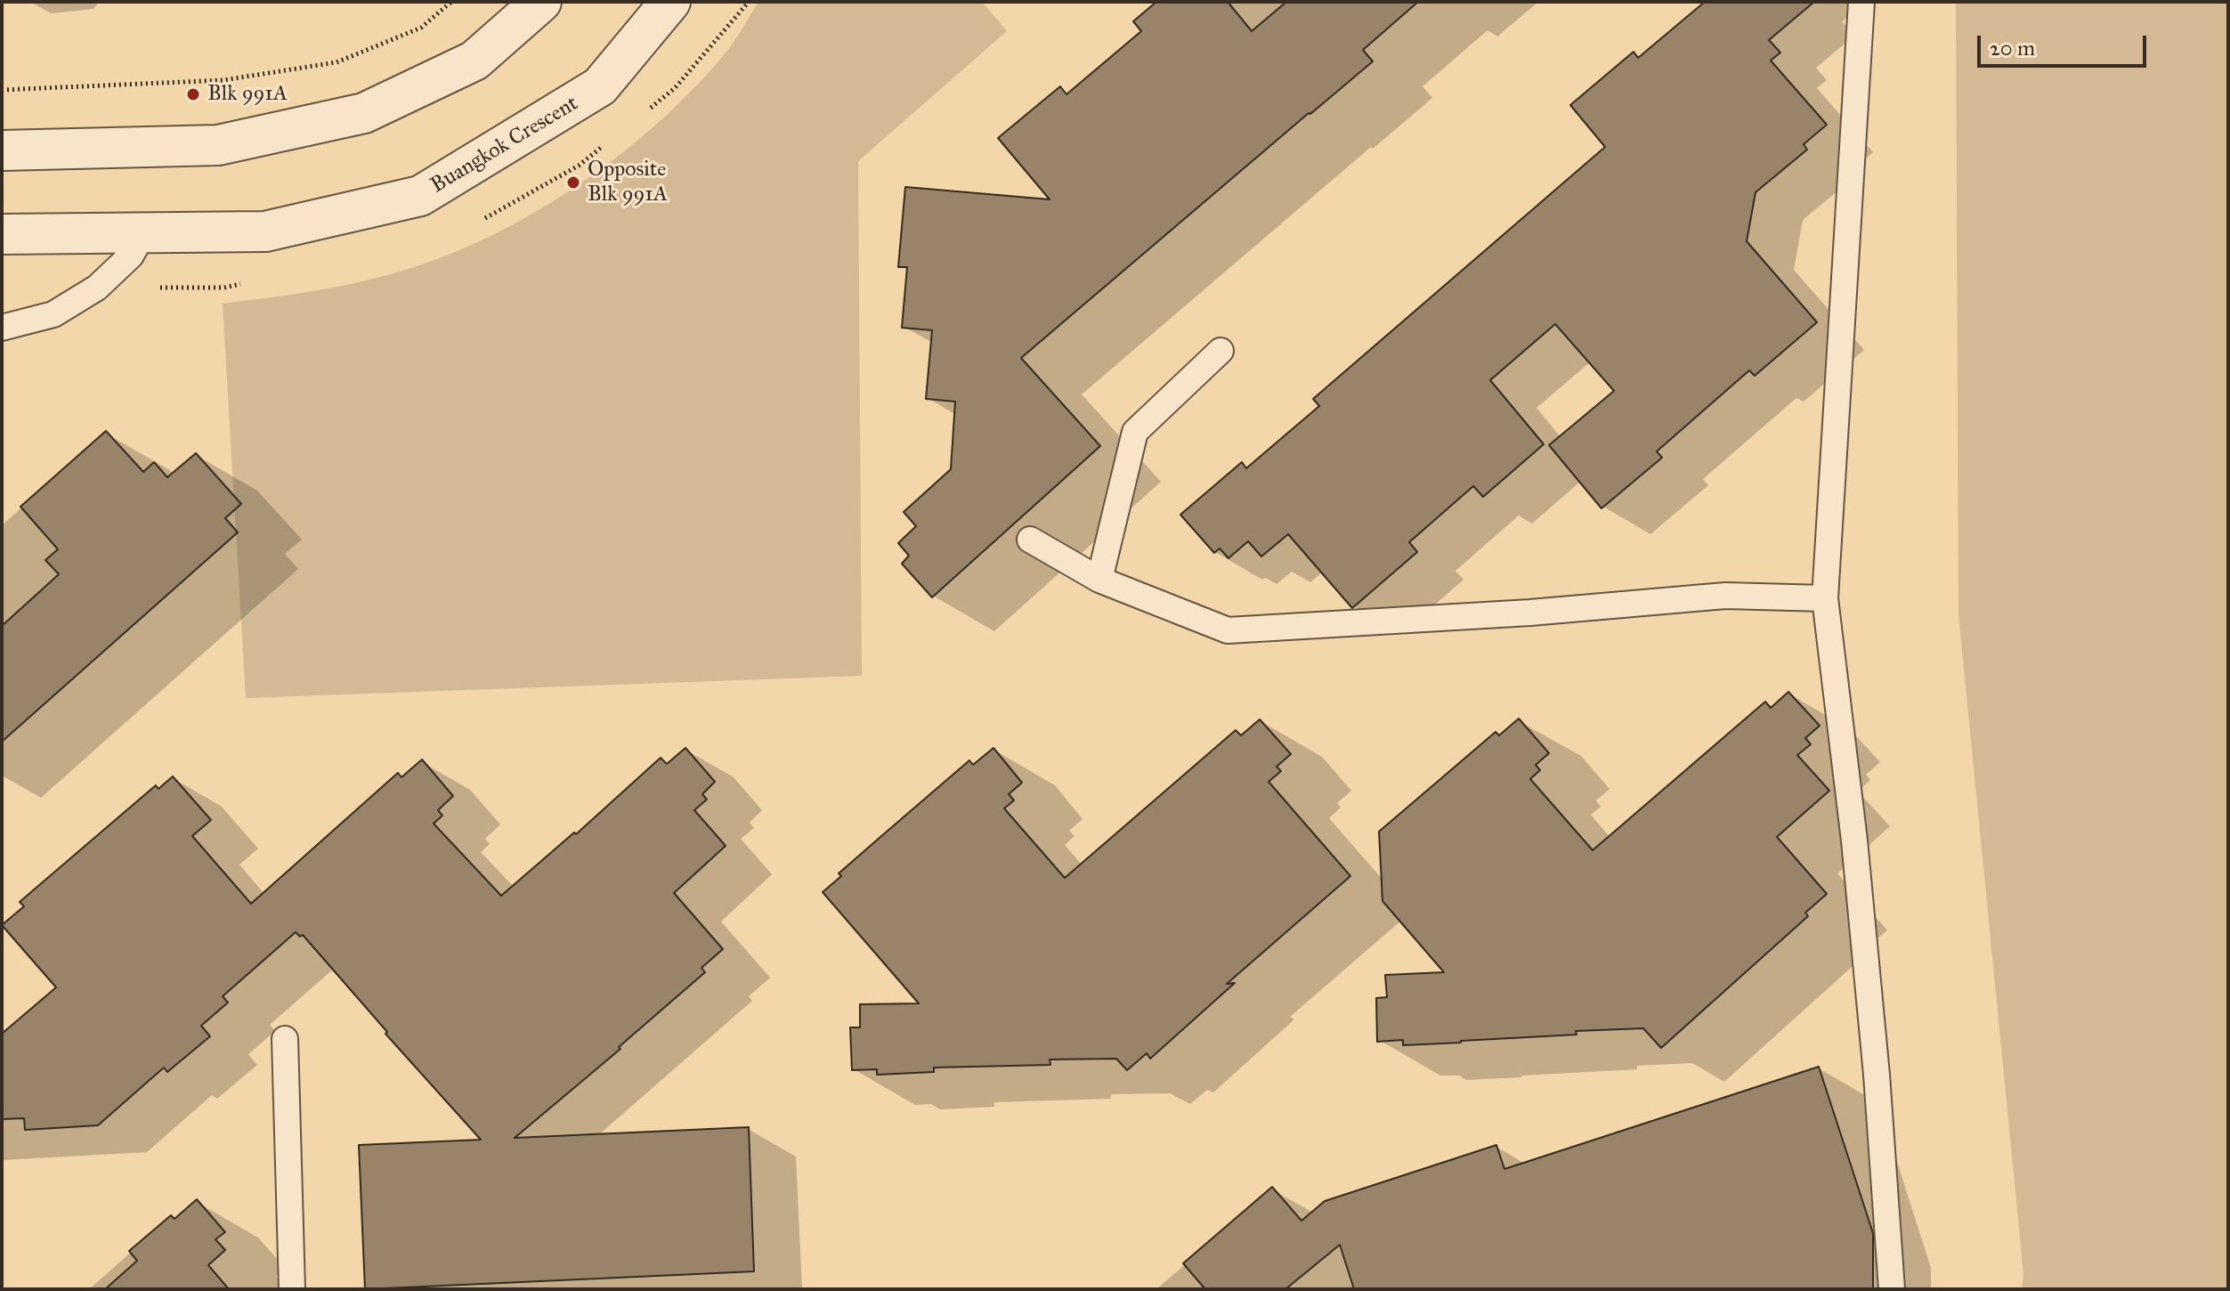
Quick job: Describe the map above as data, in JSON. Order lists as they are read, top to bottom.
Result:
{
  "streets": {
    "street": ["Buangkok Crescent"]
  },
  "places": ["Blk 991A", "Opposite Blk 991A"],
  "scale_bar": "20 m"
}
